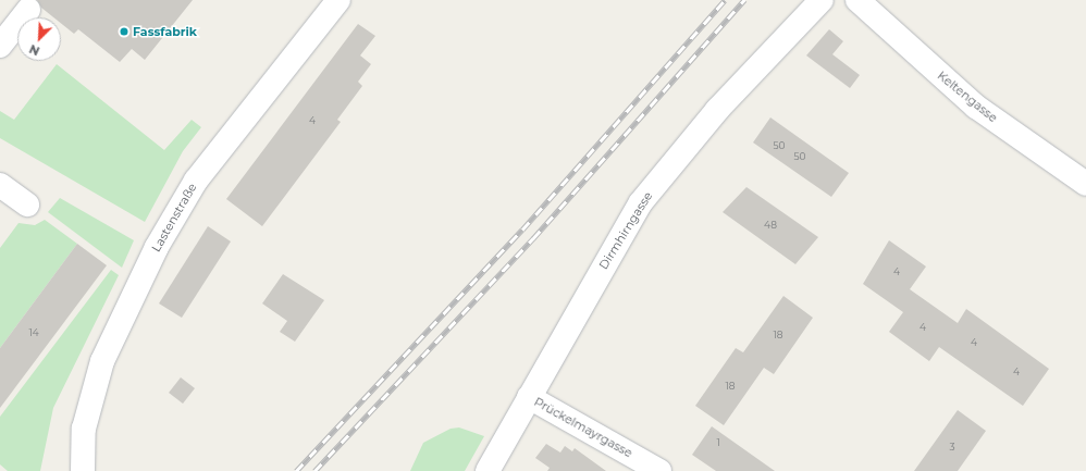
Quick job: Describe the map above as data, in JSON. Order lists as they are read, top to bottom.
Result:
{
  "streets": {
    "street": [
      "Keltengasse",
      "Lastenstraße",
      "Dirmhirngasse",
      "Prückelmayrgasse"
    ]
  },
  "crossings": [
    ["Dirmhirngasse", "Prückelmayrgasse"]
  ],
  "places": ["Fassfabrik"],
  "house_numbers": [
    "4",
    "50",
    "50",
    "48",
    "4",
    "4",
    "14",
    "18",
    "4",
    "4",
    "18",
    "1",
    "3"
  ],
  "north": "bottom left"
}
